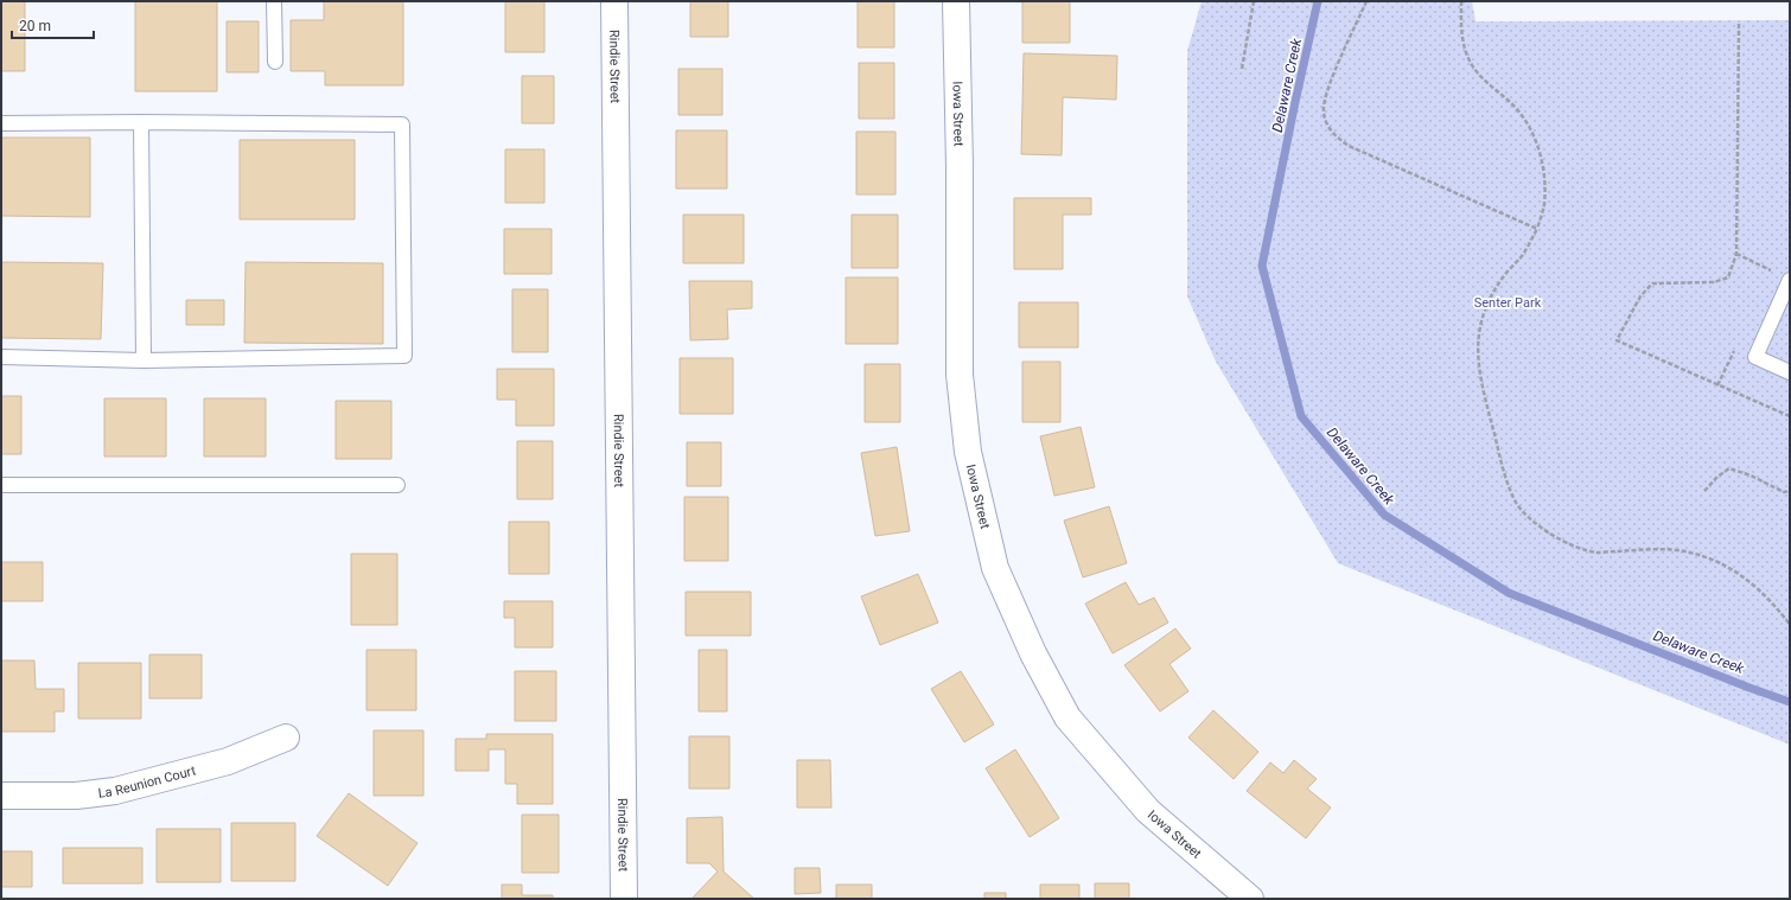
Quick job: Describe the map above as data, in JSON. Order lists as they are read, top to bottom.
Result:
{
  "streets": {
    "street": ["Rindie Street", "Iowa Street", "La Reunion Court"]
  },
  "water": ["Delaware Creek"],
  "parks": ["Senter Park"],
  "scale_bar": "20 m"
}
